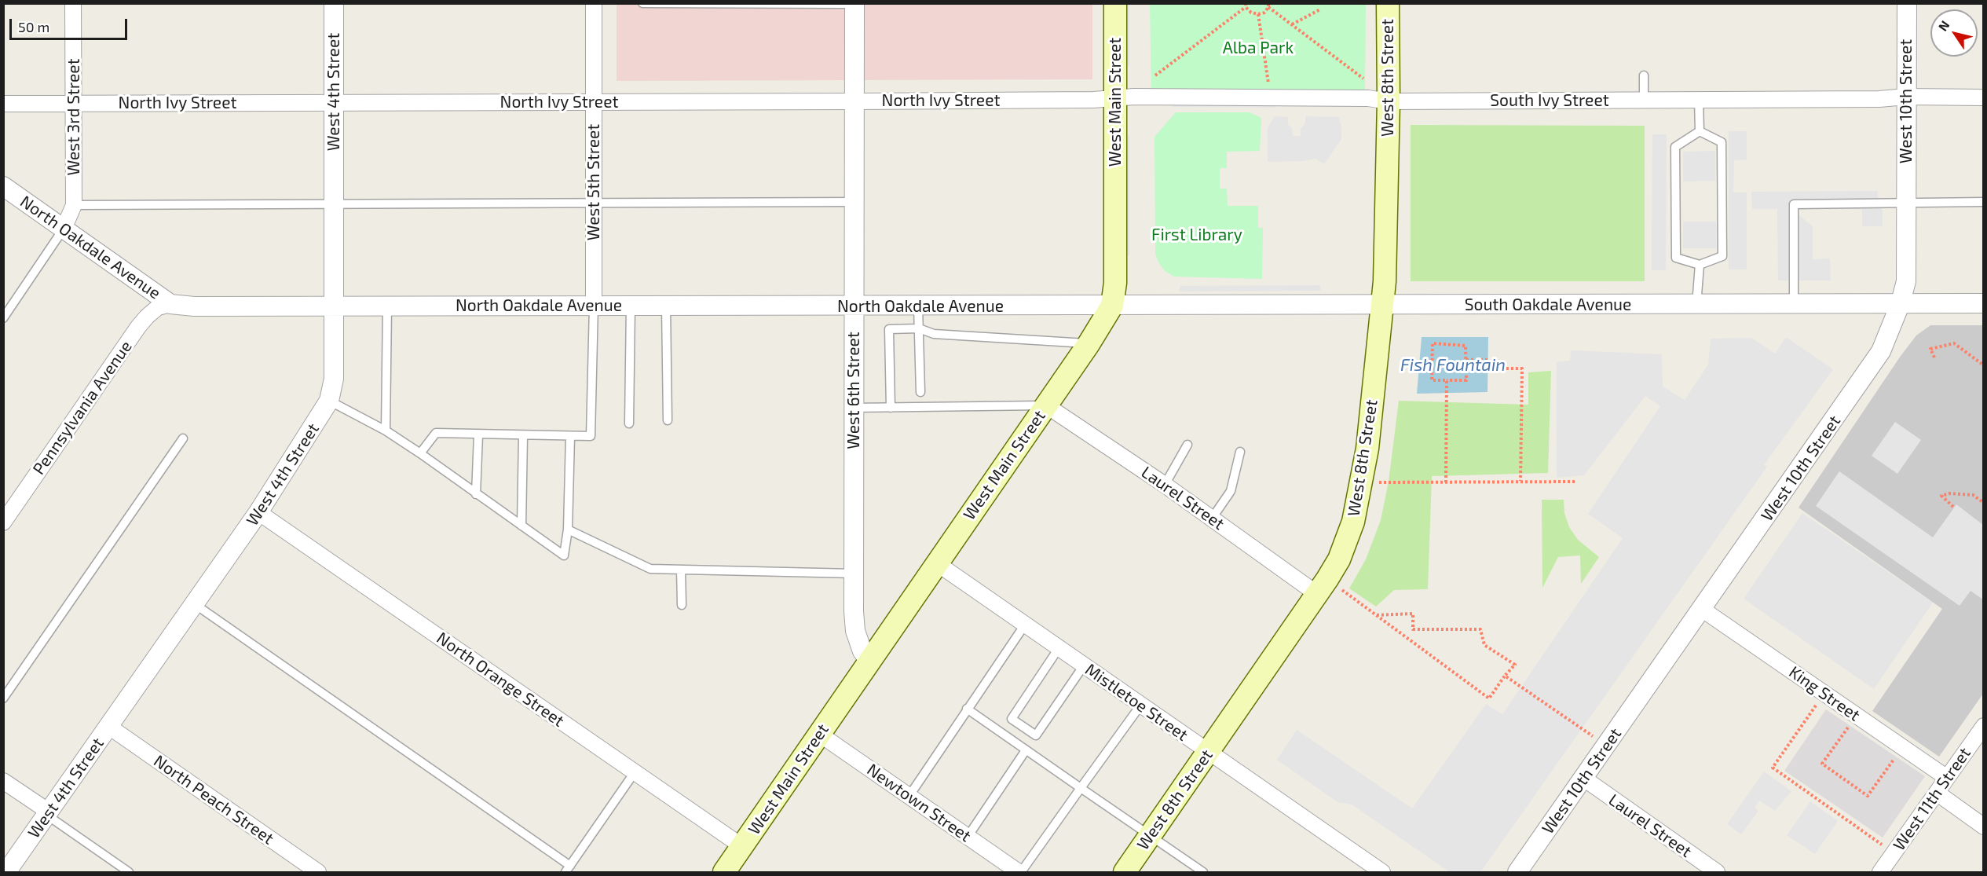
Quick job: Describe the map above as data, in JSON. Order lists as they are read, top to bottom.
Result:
{
  "streets": {
    "main road": ["West 8th Street", "West Main Street"],
    "street": [
      "West 4th Street",
      "North Ivy Street",
      "South Ivy Street",
      "West 10th Street",
      "West 3rd Street",
      "West 5th Street",
      "North Oakdale Avenue",
      "South Oakdale Avenue",
      "West 6th Street",
      "Pennsylvania Avenue",
      "Laurel Street",
      "North Orange Street",
      "King Street",
      "Mistletoe Street",
      "West 11th Street",
      "North Peach Street",
      "Newtown Street"
    ]
  },
  "crossings": [
    ["West 8th Street", "South Ivy Street"],
    ["West 8th Street", "South Oakdale Avenue"],
    ["West 8th Street", "Laurel Street"],
    ["West 8th Street", "Mistletoe Street"],
    ["West 4th Street", "North Ivy Street"],
    ["West 4th Street", "North Oakdale Avenue"],
    ["West 4th Street", "North Orange Street"],
    ["West 4th Street", "North Peach Street"],
    ["North Ivy Street", "South Ivy Street"],
    ["North Ivy Street", "West Main Street"],
    ["North Ivy Street", "West 3rd Street"],
    ["North Ivy Street", "West 5th Street"],
    ["North Ivy Street", "West 6th Street"],
    ["South Ivy Street", "West 10th Street"],
    ["South Ivy Street", "West Main Street"],
    ["West 10th Street", "South Oakdale Avenue"],
    ["West 10th Street", "Laurel Street"],
    ["West 10th Street", "King Street"],
    ["West Main Street", "North Oakdale Avenue"],
    ["West Main Street", "South Oakdale Avenue"],
    ["West Main Street", "West 6th Street"],
    ["West Main Street", "Laurel Street"],
    ["West Main Street", "North Orange Street"],
    ["West Main Street", "Mistletoe Street"],
    ["West Main Street", "Newtown Street"],
    ["West 3rd Street", "North Oakdale Avenue"],
    ["West 5th Street", "North Oakdale Avenue"],
    ["North Oakdale Avenue", "South Oakdale Avenue"],
    ["North Oakdale Avenue", "West 6th Street"],
    ["North Oakdale Avenue", "Pennsylvania Avenue"],
    ["King Street", "West 11th Street"]
  ],
  "water": ["Fish Fountain"],
  "parks": ["Alba Park", "First Library"],
  "scale_bar": "50 m",
  "north": "top left"
}
